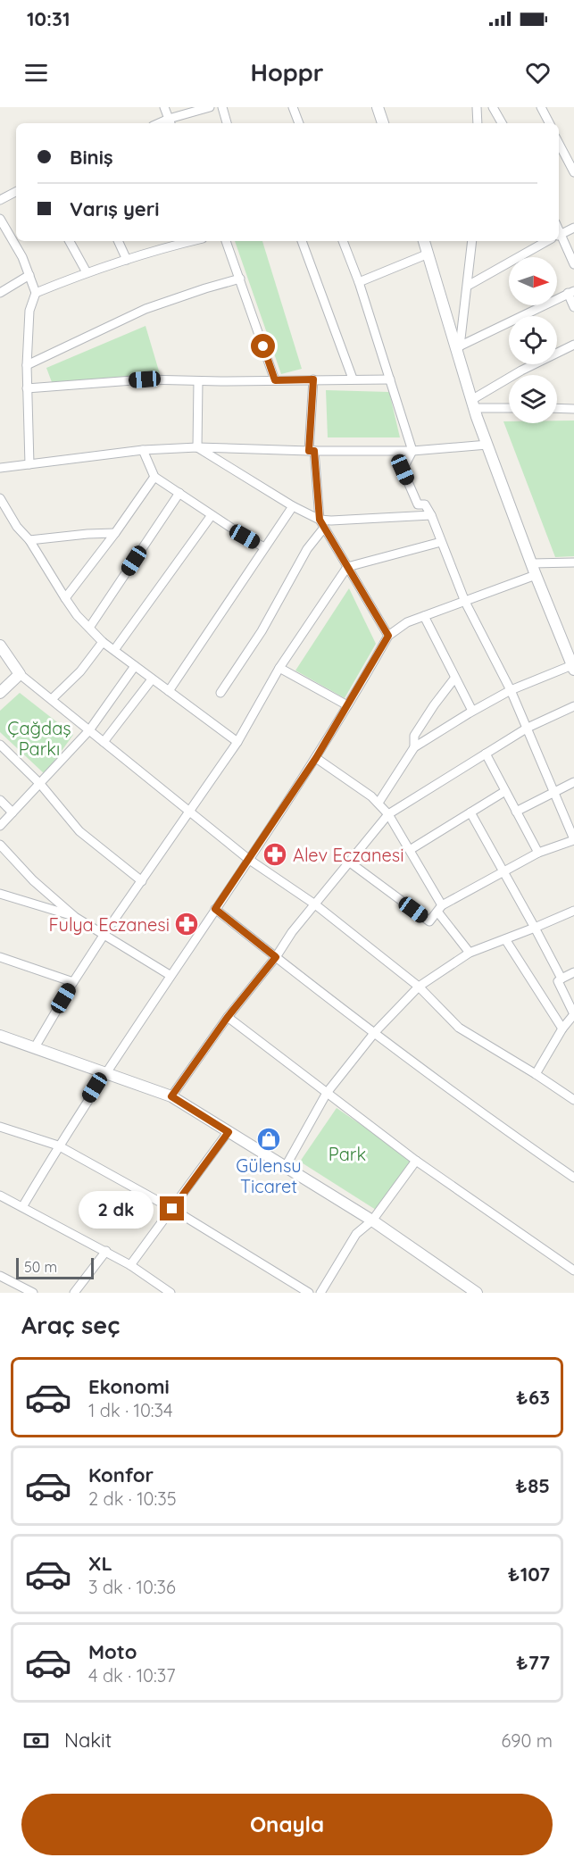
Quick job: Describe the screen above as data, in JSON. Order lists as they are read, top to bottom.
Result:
{
  "parks": ["Çağdaş Parkı", "Park"],
  "places": {
    "pharmacy": ["Alev Eczanesi", "Fulya Eczanesi"],
    "shop": ["Gülensu Ticaret"]
  },
  "scale_bar": "50 m",
  "north": "right",
  "page": {
    "status": "10:31",
    "header": "Hoppr",
    "banner": ["Biniş", "Varış yeri"],
    "bubble": "2 dk",
    "scale": "50 m",
    "heading": "Araç seç",
    "list": [
      {
        "name": "Ekonomi",
        "note": "1 dk · 10:34",
        "value": "₺63"
      },
      {
        "name": "Konfor",
        "note": "2 dk · 10:35",
        "value": "₺85"
      },
      {
        "name": "XL",
        "note": "3 dk · 10:36",
        "value": "₺107"
      },
      {
        "name": "Moto",
        "note": "4 dk · 10:37",
        "value": "₺77"
      }
    ],
    "pay": ["Nakit", "690 m"],
    "buttons": "Onayla"
  }
}
